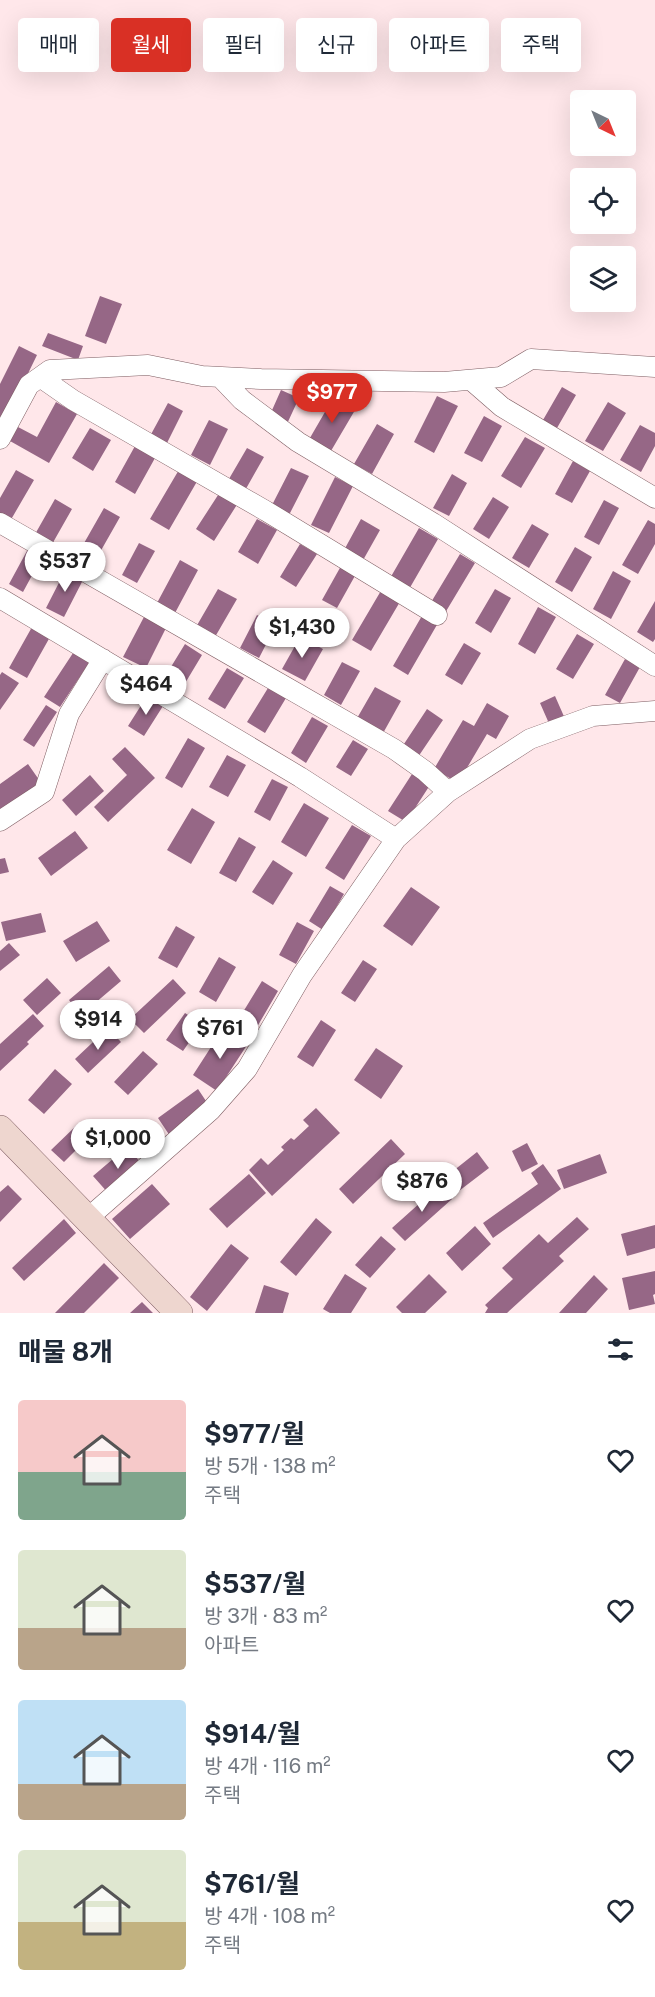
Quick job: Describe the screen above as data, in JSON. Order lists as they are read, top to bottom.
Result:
{
  "north": "bottom right",
  "page": {
    "chip": [
      "매매",
      "월세",
      "필터",
      "신규",
      "아파트",
      "주택"
    ],
    "price": [
      "$977",
      "$537",
      "$1,430",
      "$464",
      "$914",
      "$761",
      "$1,000",
      "$876"
    ],
    "heading": "매물 8개",
    "list": [
      {
        "name": "$977/월",
        "note": "방 5개 · 138 m² · 주택"
      },
      {
        "name": "$537/월",
        "note": "방 3개 · 83 m² · 아파트"
      },
      {
        "name": "$914/월",
        "note": "방 4개 · 116 m² · 주택"
      },
      {
        "name": "$761/월",
        "note": "방 4개 · 108 m² · 주택"
      }
    ]
  }
}
